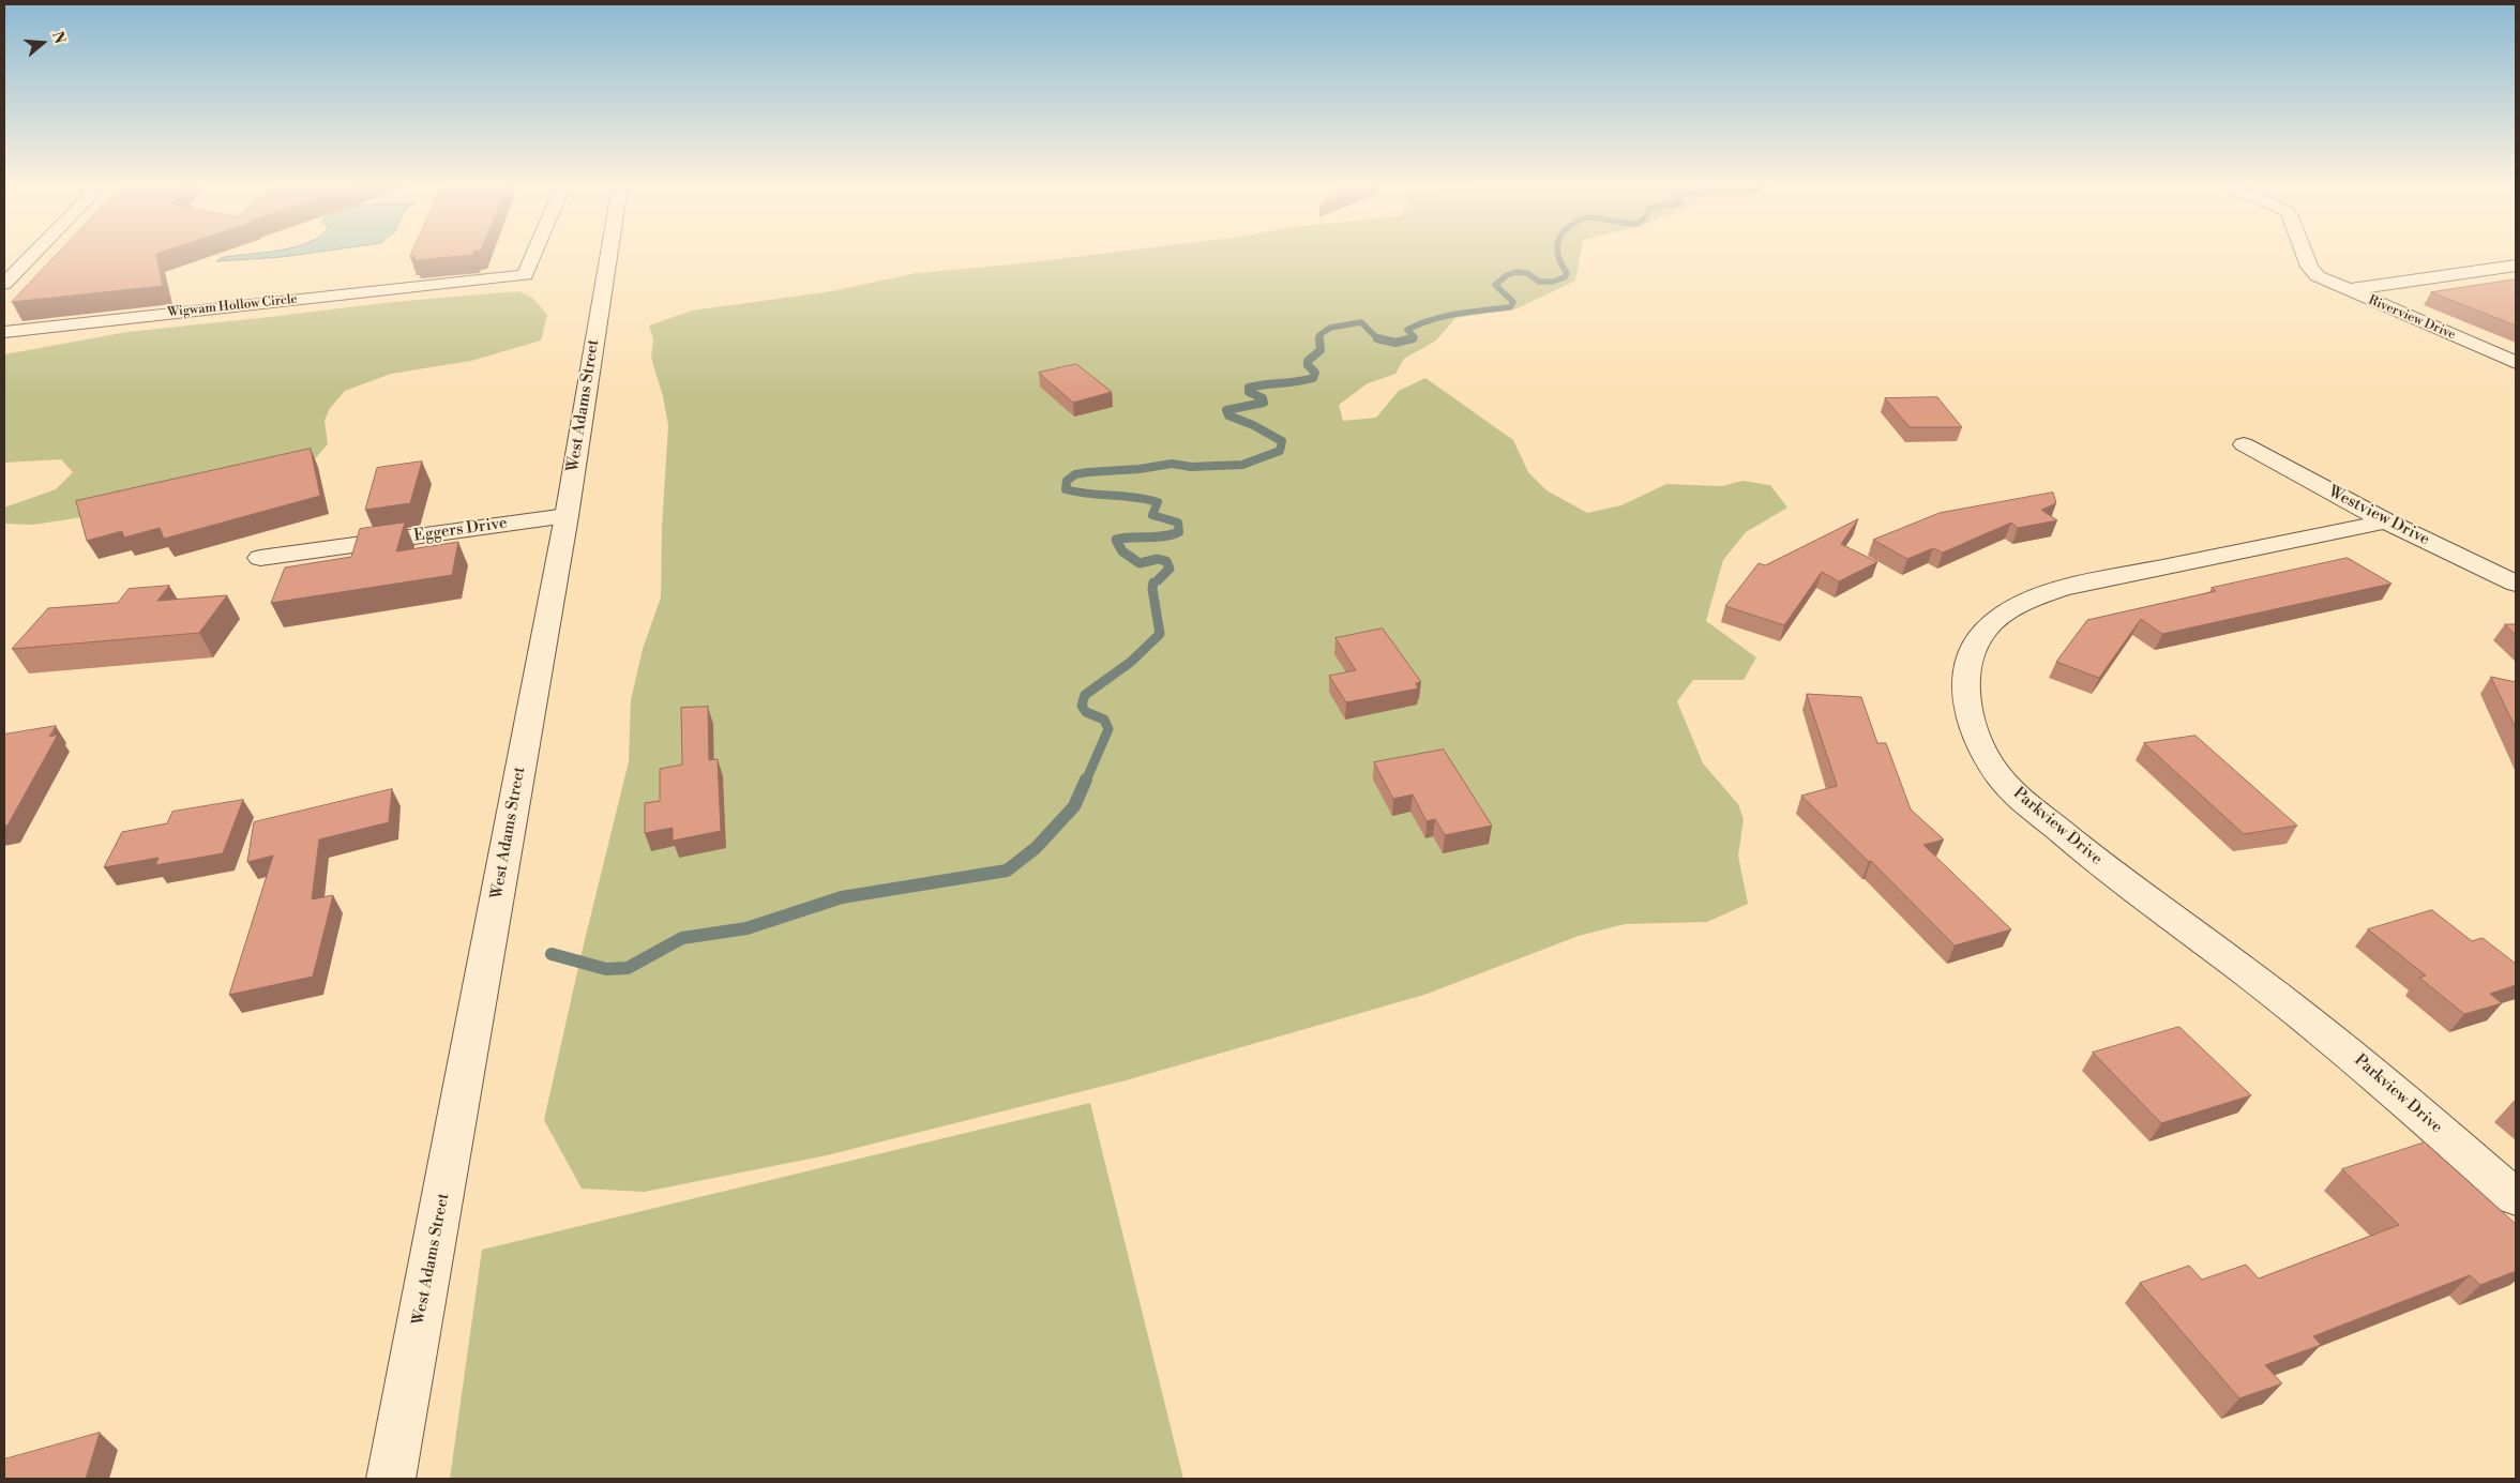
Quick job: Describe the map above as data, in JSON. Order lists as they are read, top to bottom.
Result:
{
  "streets": {
    "street": [
      "Wigwam Hollow Circle",
      "Riverview Drive",
      "West Adams Street",
      "Westview Drive",
      "Eggers Drive",
      "Parkview Drive"
    ]
  },
  "crossings": [
    ["West Adams Street", "Eggers Drive"],
    ["Westview Drive", "Parkview Drive"]
  ],
  "north": "right"
}
